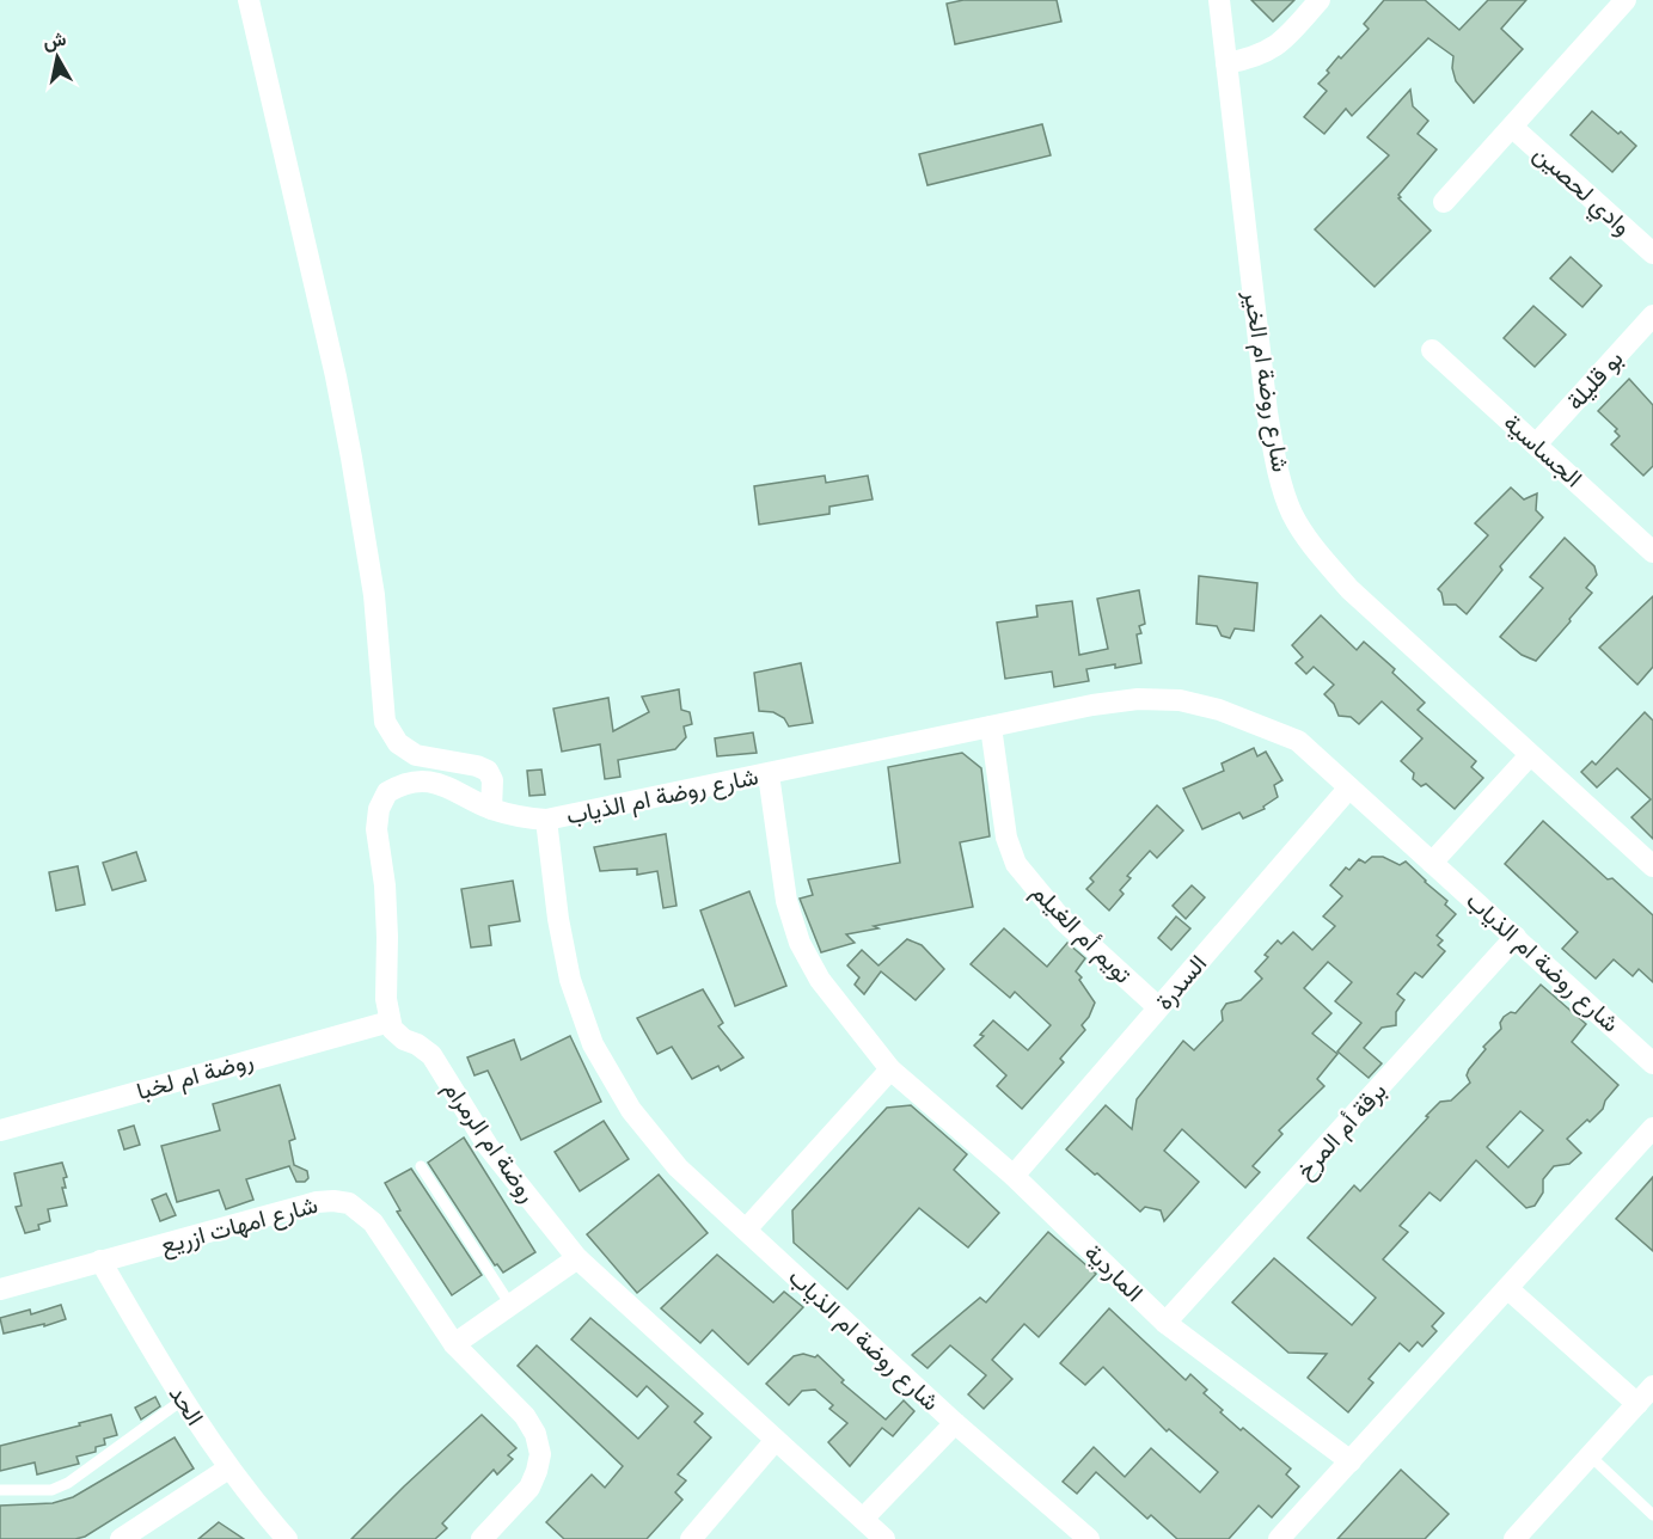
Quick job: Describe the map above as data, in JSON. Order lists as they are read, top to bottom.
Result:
{
  "streets": {
    "street": [
      "وادي لحصين",
      "بو قليلة",
      "شارع روضة ام الخير",
      "الجساسية",
      "شارع روضة ام الذياب",
      "تويم أم الغيلم",
      "السدرة",
      "روضة ام لخبا",
      "برقة أم المرخ",
      "روضة ام الرمرام",
      "شارع امهات ازريع",
      "الماردية",
      "الحد"
    ]
  },
  "crossings": [
    ["بو قليلة", "الجساسية"],
    ["شارع روضة ام الذياب", "تويم أم الغيلم"],
    ["شارع روضة ام الذياب", "السدرة"],
    ["شارع روضة ام الذياب", "برقة أم المرخ"],
    ["شارع روضة ام الذياب", "روضة ام الرمرام"],
    ["شارع روضة ام الذياب", "الماردية"],
    ["تويم أم الغيلم", "السدرة"],
    ["السدرة", "الماردية"],
    ["روضة ام لخبا", "روضة ام الرمرام"],
    ["برقة أم المرخ", "الماردية"],
    ["شارع امهات ازريع", "الحد"]
  ],
  "north": "top"
}
